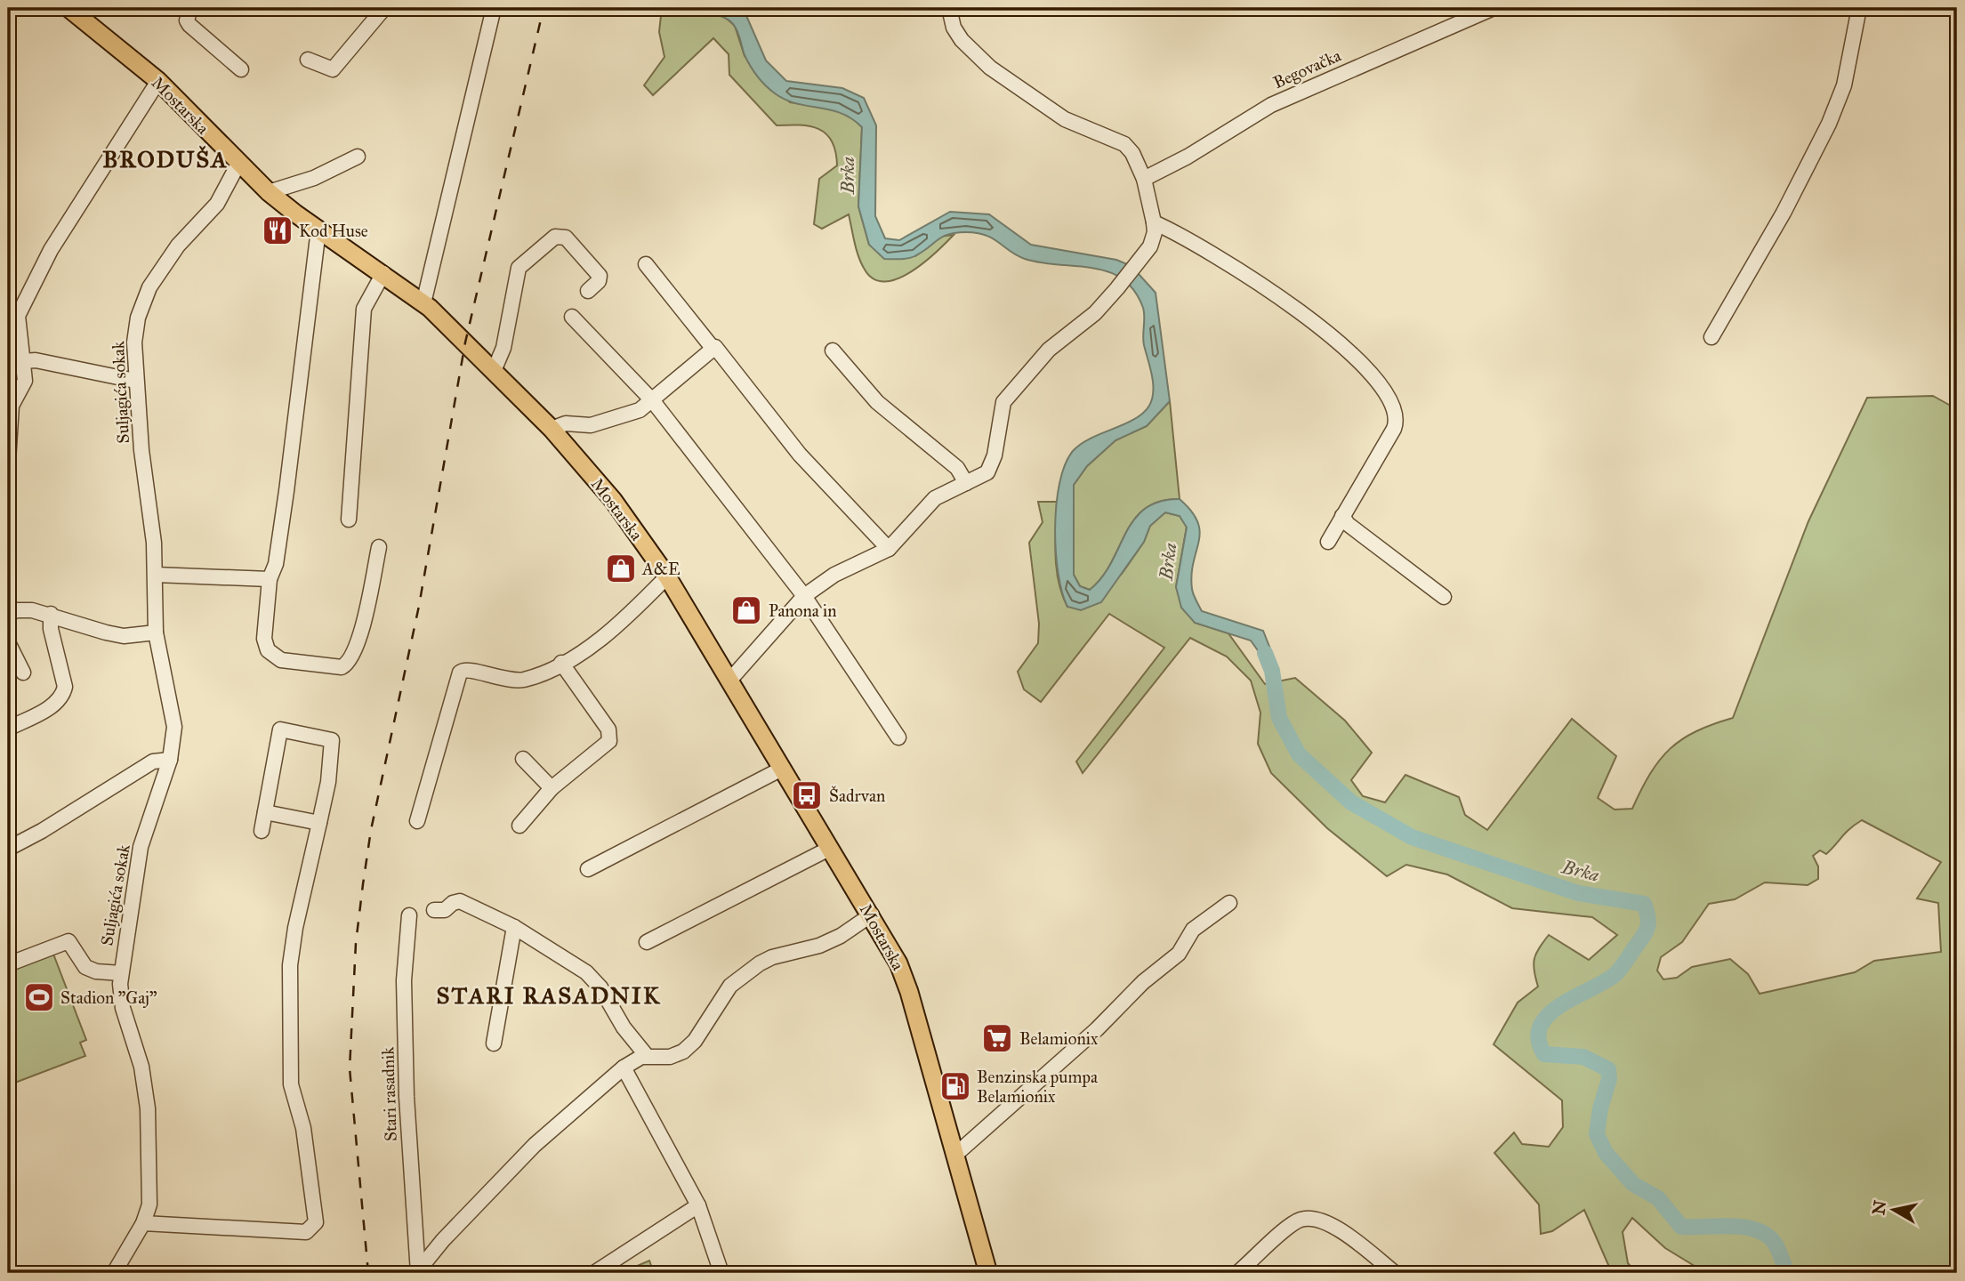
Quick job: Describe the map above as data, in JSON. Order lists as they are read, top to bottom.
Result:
{
  "streets": {
    "main road": ["Mostarska"],
    "street": ["Begovačka", "Suljagića sokak", "Stari rasadnik"]
  },
  "crossings": [
    ["Mostarska", "Suljagića sokak"],
    ["Mostarska", "Stari rasadnik"]
  ],
  "districts": ["BRODUŠA", "STARI RASADNIK"],
  "water": ["Brka"],
  "places": {
    "restaurant": ["Kod Huse"],
    "shop": ["A&E", "Panona in"],
    "bus stop": ["Šadrvan"],
    "sports": ["Stadion \"Gaj\""],
    "supermarket": ["Belamionix"],
    "fuel station": ["Benzinska pumpa Belamionix"]
  },
  "north": "left"
}
